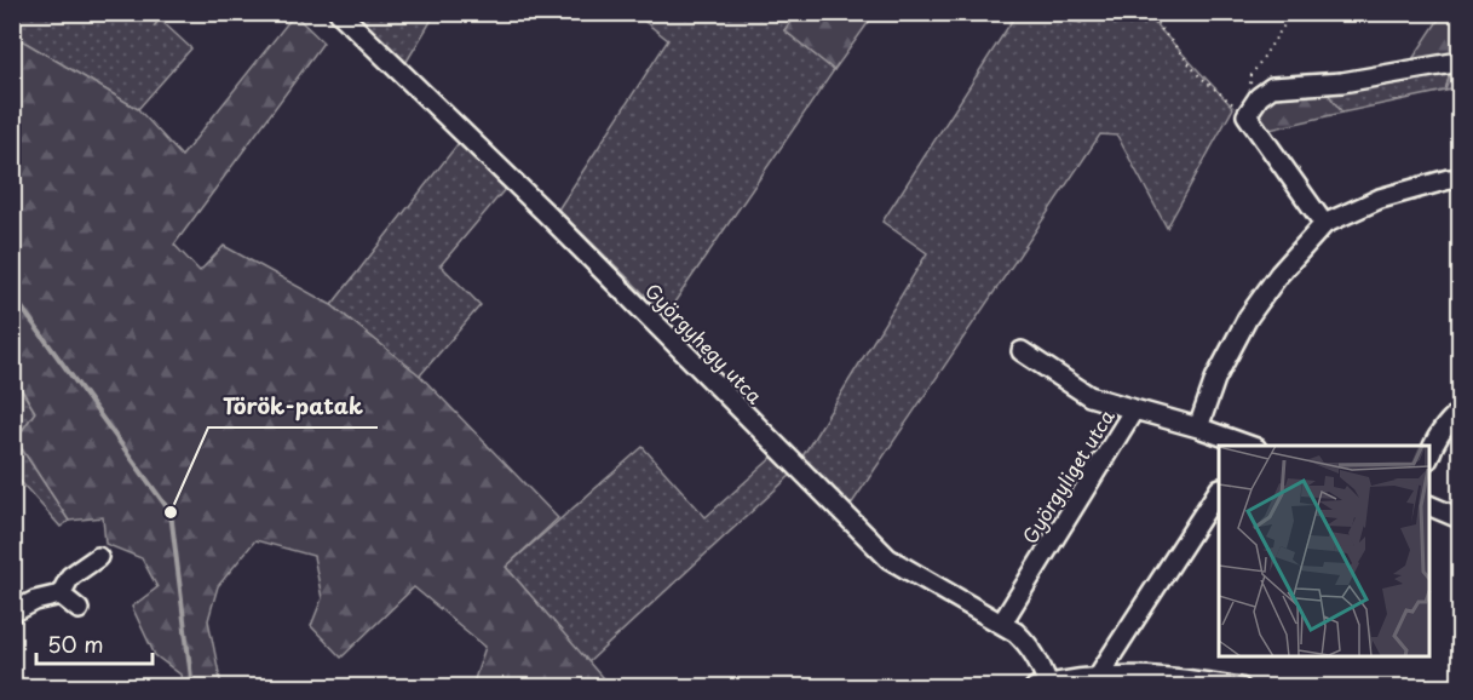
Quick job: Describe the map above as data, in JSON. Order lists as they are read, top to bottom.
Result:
{
  "streets": {
    "street": ["Györgyhegy utca", "Györgyliget utca"]
  },
  "crossings": [
    ["Györgyhegy utca", "Györgyliget utca"]
  ],
  "places": ["Török-patak"],
  "scale_bar": "50 m"
}
